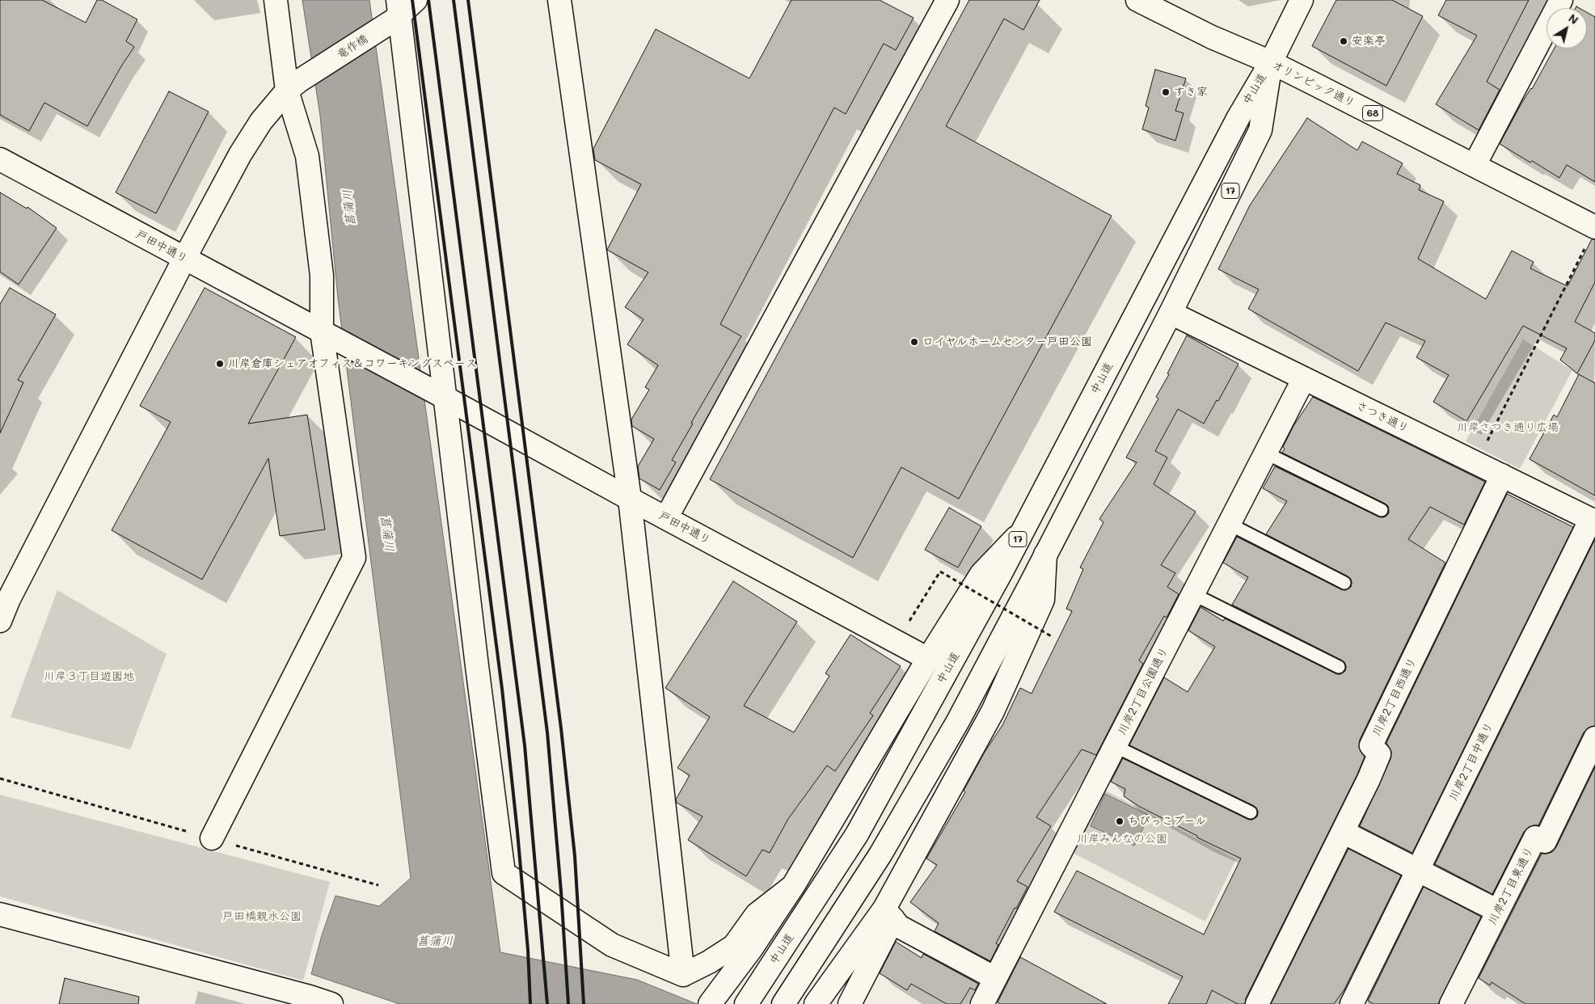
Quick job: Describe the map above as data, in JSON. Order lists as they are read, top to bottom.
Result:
{
  "streets": {
    "main road": [
      "竜作橋",
      "オリンピック通り",
      "中山道",
      "68",
      "17",
      "戸田中通り",
      "さつき通り",
      "川岸2丁目公園通り",
      "川岸2丁目西通り",
      "川岸2丁目中通り",
      "川岸2丁目東通り"
    ]
  },
  "crossings": [
    ["竜作橋", "戸田中通り"],
    ["オリンピック通り", "中山道"],
    ["オリンピック通り", "17"],
    ["中山道", "17"],
    ["中山道", "さつき通り"],
    ["さつき通り", "川岸2丁目公園通り"],
    ["さつき通り", "川岸2丁目西通り"],
    ["さつき通り", "川岸2丁目中通り"]
  ],
  "water": ["菖蒲川"],
  "parks": [
    "川岸さつき通り広場",
    "川岸３丁目遊園地",
    "川岸みんなの公園",
    "戸田橋親水公園"
  ],
  "places": [
    "安楽亭",
    "すき家",
    "ロイヤルホームセンター戸田公園",
    "川岸倉庫シェアオフィス＆コワーキングスペース",
    "ちびっこプール"
  ],
  "north": "top right"
}
